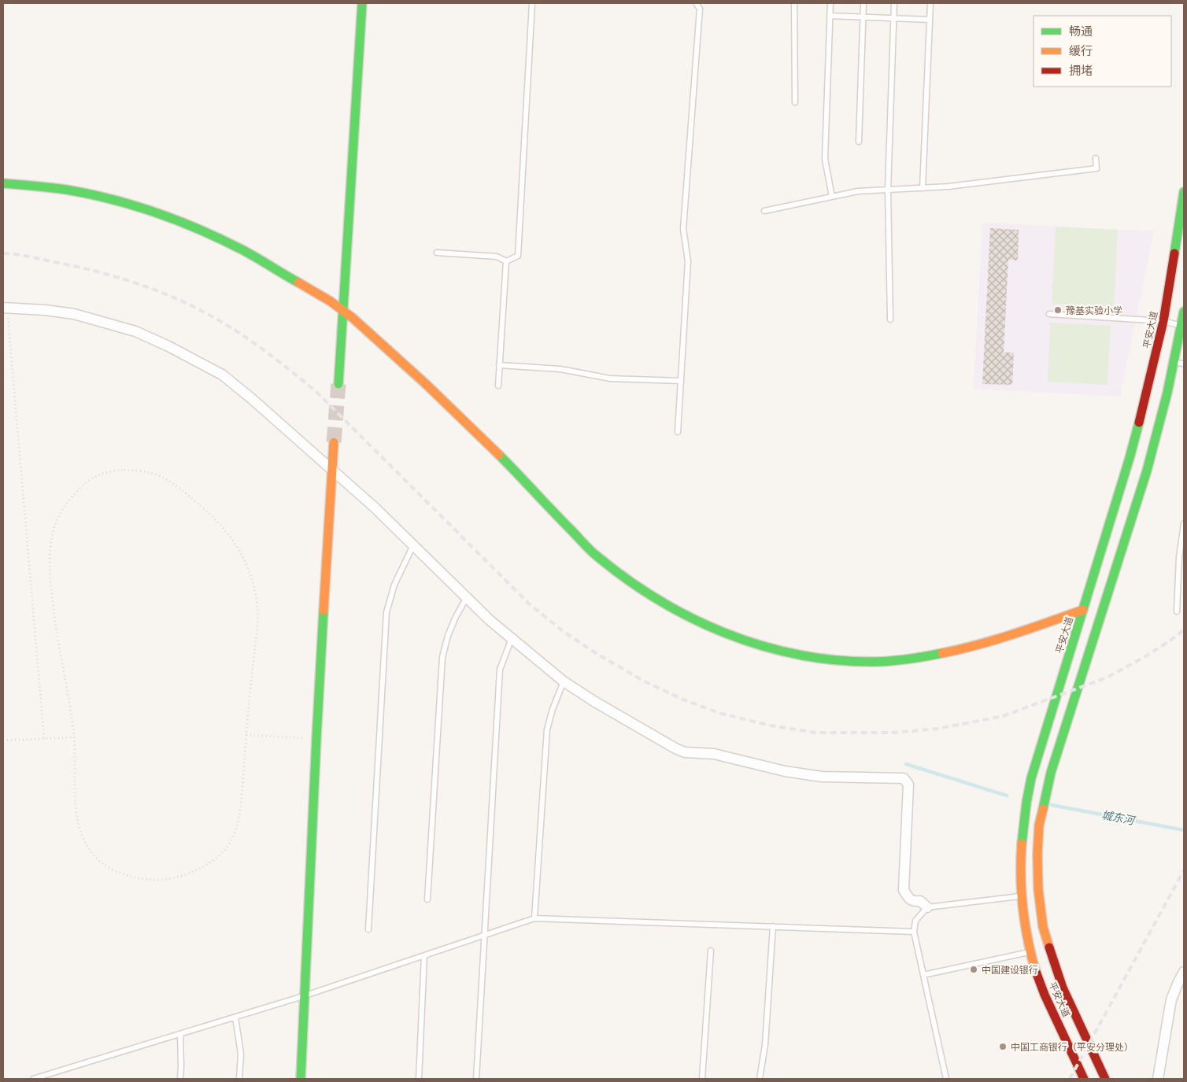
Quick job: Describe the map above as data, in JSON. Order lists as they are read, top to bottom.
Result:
{
  "streets": {
    "street": ["平安大道"]
  },
  "water": ["城东河"],
  "places": ["豫基实验小学", "中国建设银行", "中国工商银行（平安分理处）"],
  "legend": ["畅通", "缓行", "拥堵"]
}
